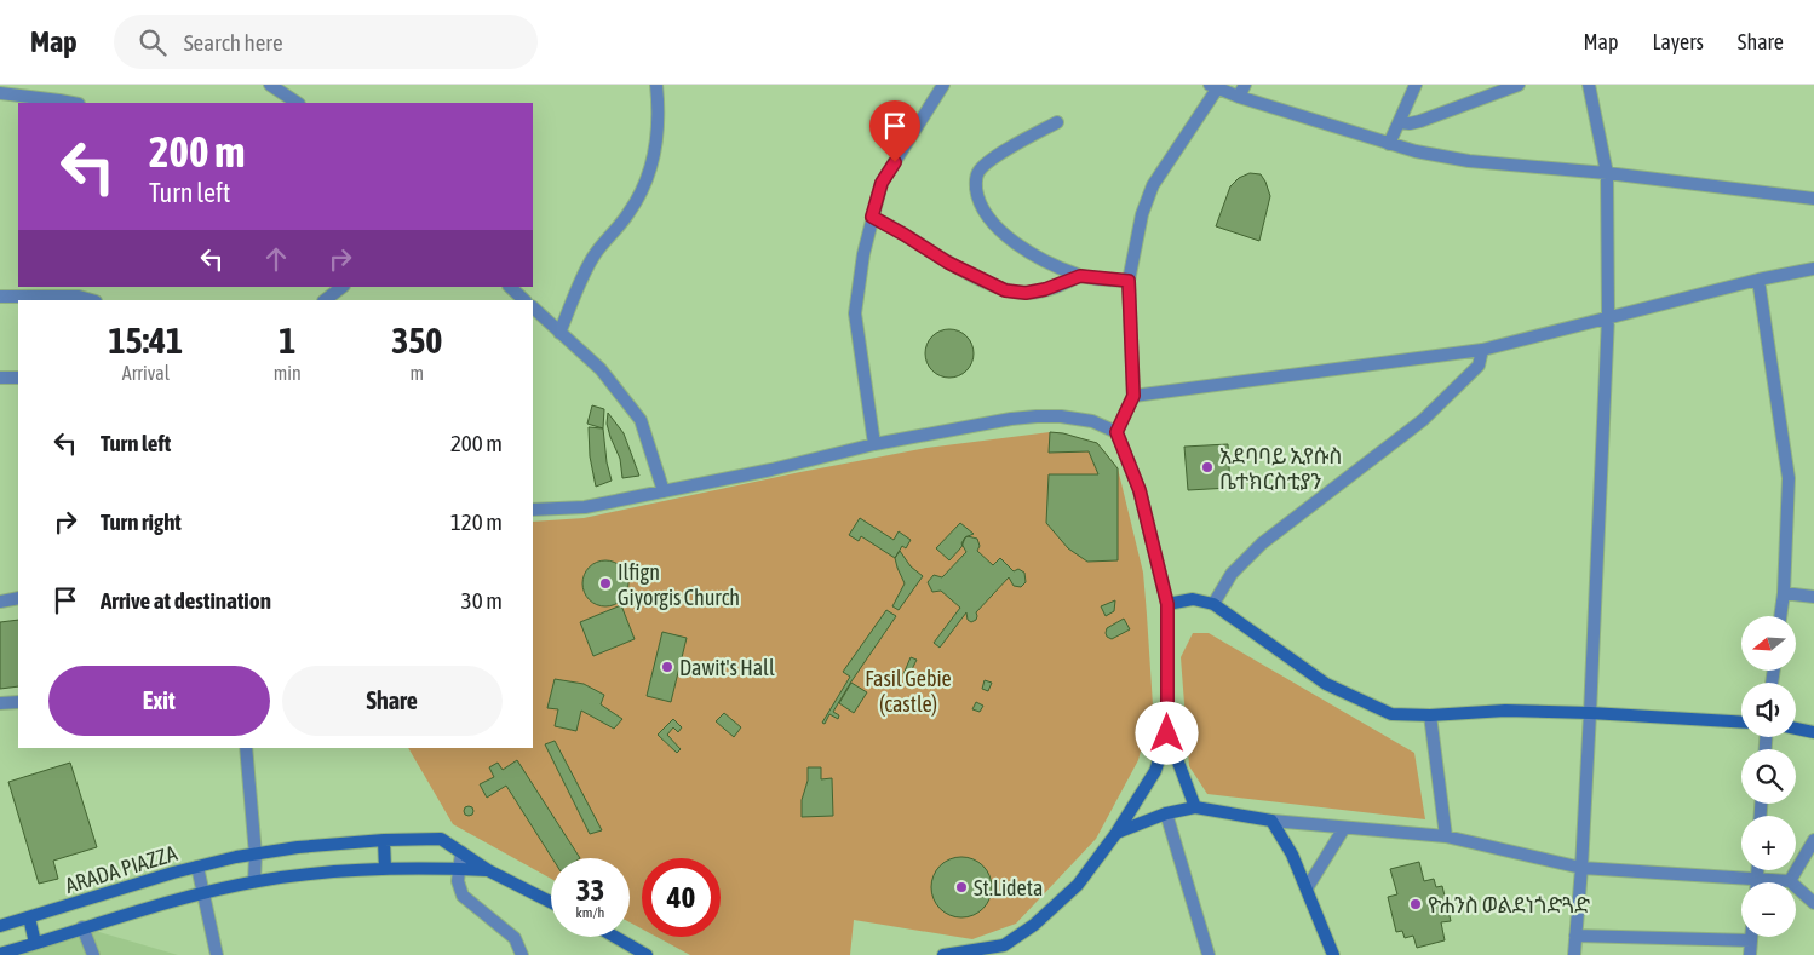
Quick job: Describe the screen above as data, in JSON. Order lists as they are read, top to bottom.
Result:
{
  "streets": {
    "street": ["ARADA PIAZZA"]
  },
  "parks": ["Fasil Gebie (castle)"],
  "places": [
    "አደባባይ ኢየሱስ ቤተክርስቲያን",
    "Ilfign Giyorgis Church",
    "Dawit's Hall",
    "St.Lideta",
    "ዮሐንስ ወልደነጎድጓድ"
  ],
  "north": "left",
  "page": {
    "header": "Map",
    "search": "Search here",
    "nav": ["Map", "Layers", "Share"],
    "turn": ["200 m", "Turn left"],
    "eta": [
      "15:41",
      "Arrival",
      "1",
      "min",
      "350",
      "m"
    ],
    "list": [
      {
        "name": "Turn left",
        "value": "200 m"
      },
      {
        "name": "Turn right",
        "value": "120 m"
      },
      {
        "name": "Arrive at destination",
        "value": "30 m"
      }
    ],
    "map_buttons": ["+", "−"],
    "buttons": ["Exit", "Share"],
    "speed": "33 km/h",
    "limit": "40"
  }
}
